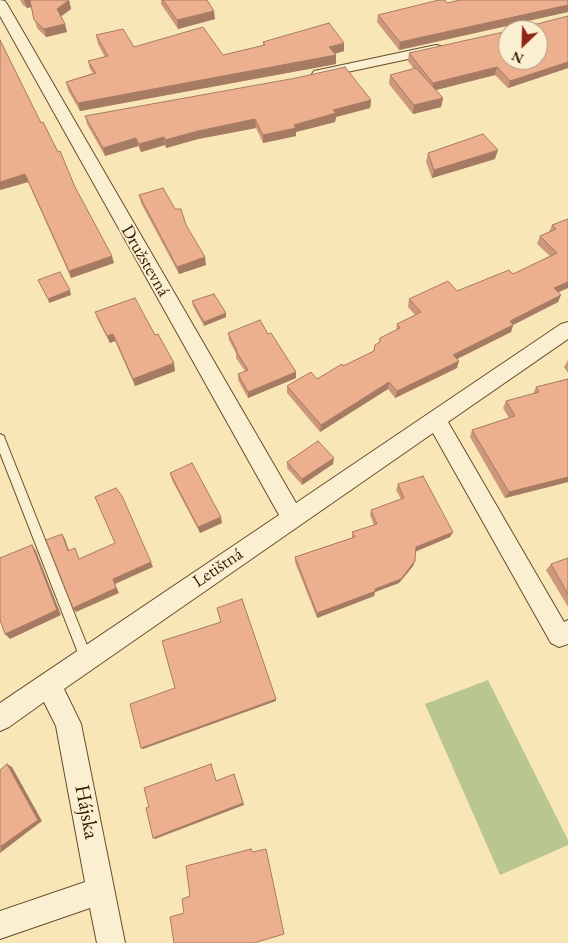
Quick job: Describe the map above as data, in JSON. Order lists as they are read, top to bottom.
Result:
{
  "streets": {
    "street": ["Družstevná", "Letištná", "Hájska"]
  },
  "crossings": [
    ["Družstevná", "Letištná"],
    ["Letištná", "Hájska"]
  ],
  "north": "bottom left"
}
